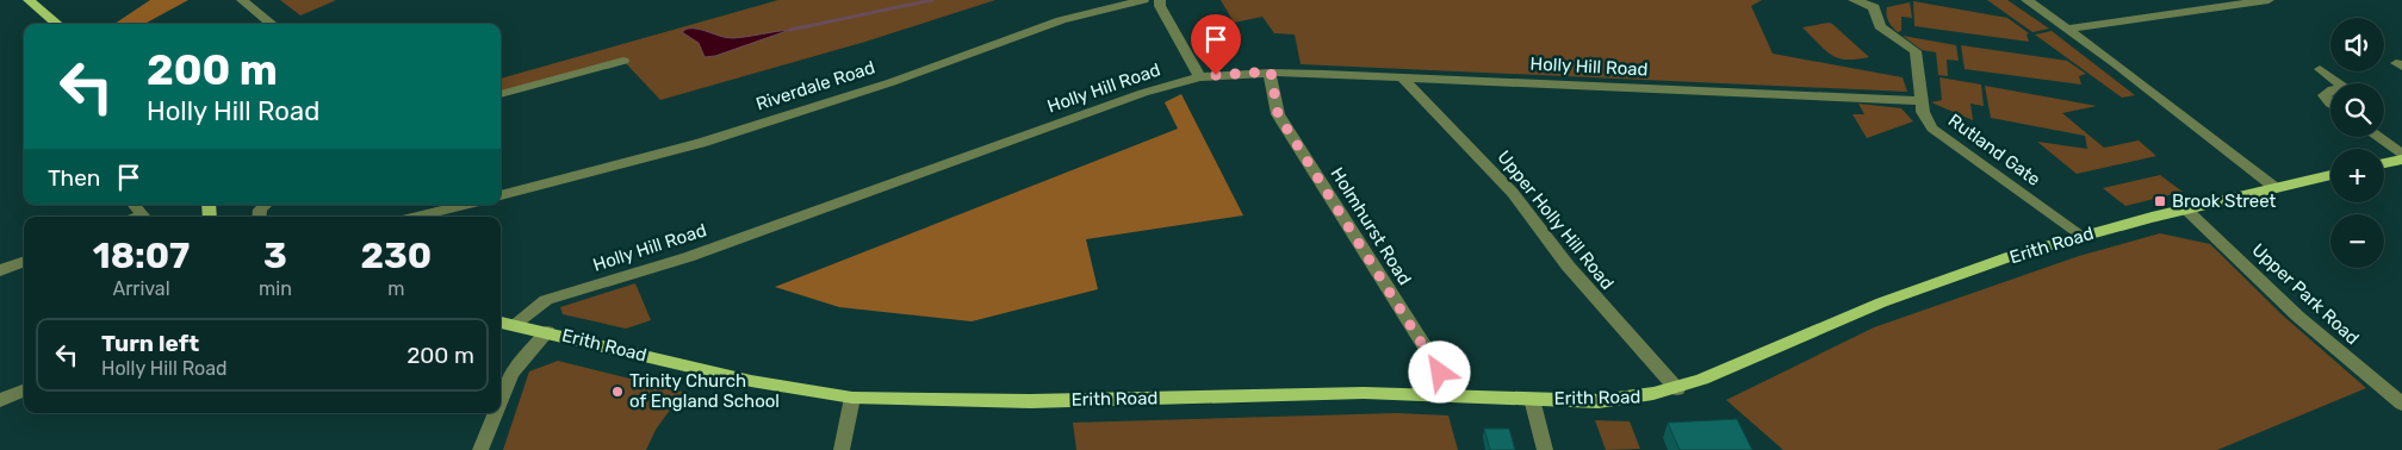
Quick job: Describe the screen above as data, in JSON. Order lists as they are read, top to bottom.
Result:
{
  "streets": {
    "main road": ["Erith Road"],
    "street": [
      "Holly Hill Road",
      "Riverdale Road",
      "Rutland Gate",
      "Upper Holly Hill Road",
      "Holmhurst Road",
      "Upper Park Road"
    ]
  },
  "crossings": [
    ["Holly Hill Road", "Rutland Gate"],
    ["Holly Hill Road", "Upper Holly Hill Road"],
    ["Holly Hill Road", "Holmhurst Road"],
    ["Holly Hill Road", "Erith Road"],
    ["Rutland Gate", "Erith Road"],
    ["Upper Holly Hill Road", "Erith Road"],
    ["Holmhurst Road", "Erith Road"],
    ["Erith Road", "Upper Park Road"]
  ],
  "places": {
    "transit": ["Brook Street"],
    "other": ["Trinity Church of England School"]
  },
  "page": {
    "map_buttons": ["+", "−"],
    "turn": ["200 m", "Holly Hill Road"],
    "then": "Then",
    "eta": [
      "18:07",
      "Arrival",
      "3",
      "min",
      "230",
      "m"
    ],
    "list": [
      {
        "name": "Turn left",
        "note": "Holly Hill Road",
        "value": "200 m"
      }
    ]
  }
}
